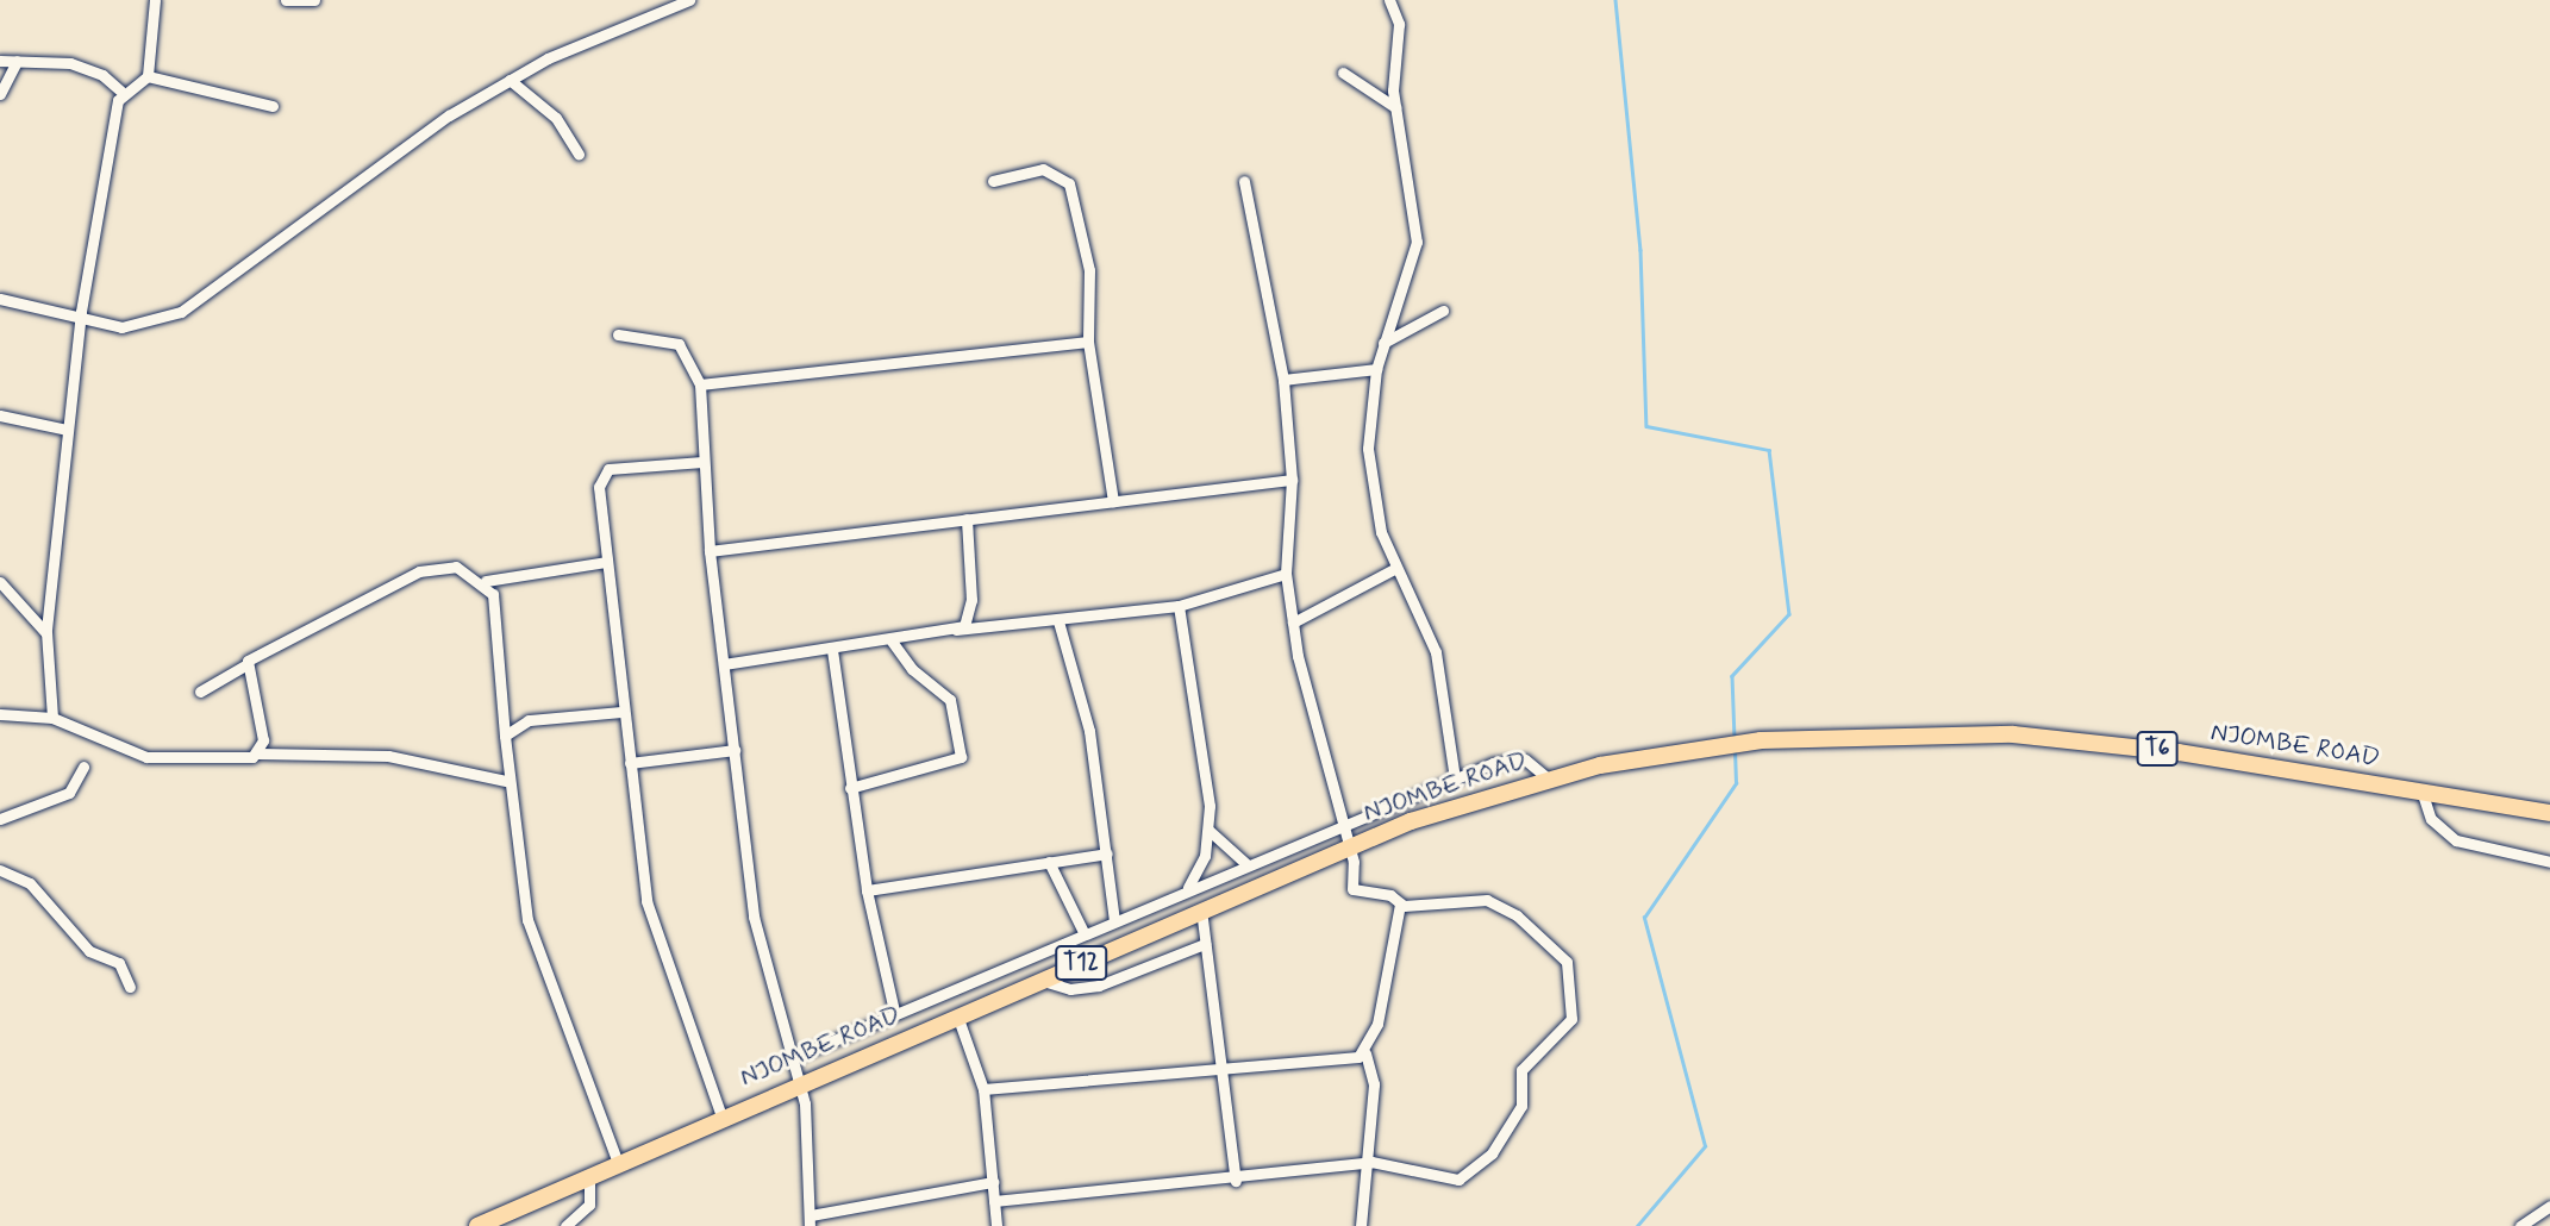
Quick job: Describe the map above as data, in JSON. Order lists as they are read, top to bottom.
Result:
{
  "streets": {
    "highway": ["NJOMBE ROAD", "T6", "T12"]
  }
}
